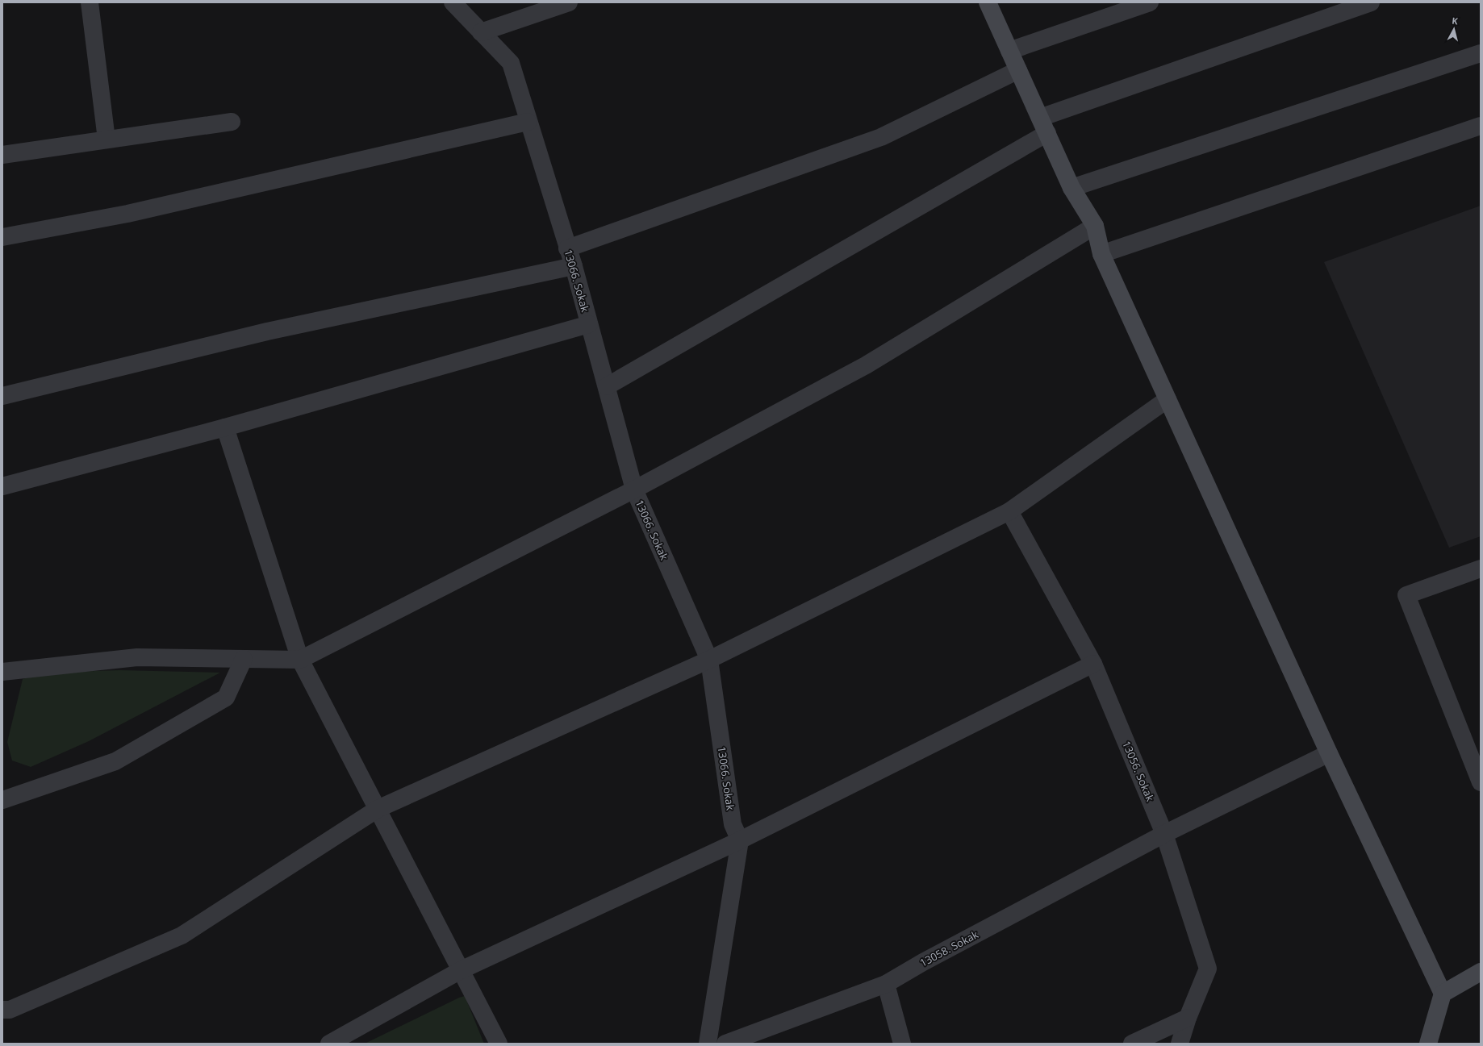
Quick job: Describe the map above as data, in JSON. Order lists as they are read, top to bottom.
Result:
{
  "streets": {
    "street": ["13066. Sokak", "13056. Sokak", "13058. Sokak"]
  },
  "crossings": [
    ["13056. Sokak", "13058. Sokak"]
  ],
  "north": "top"
}
